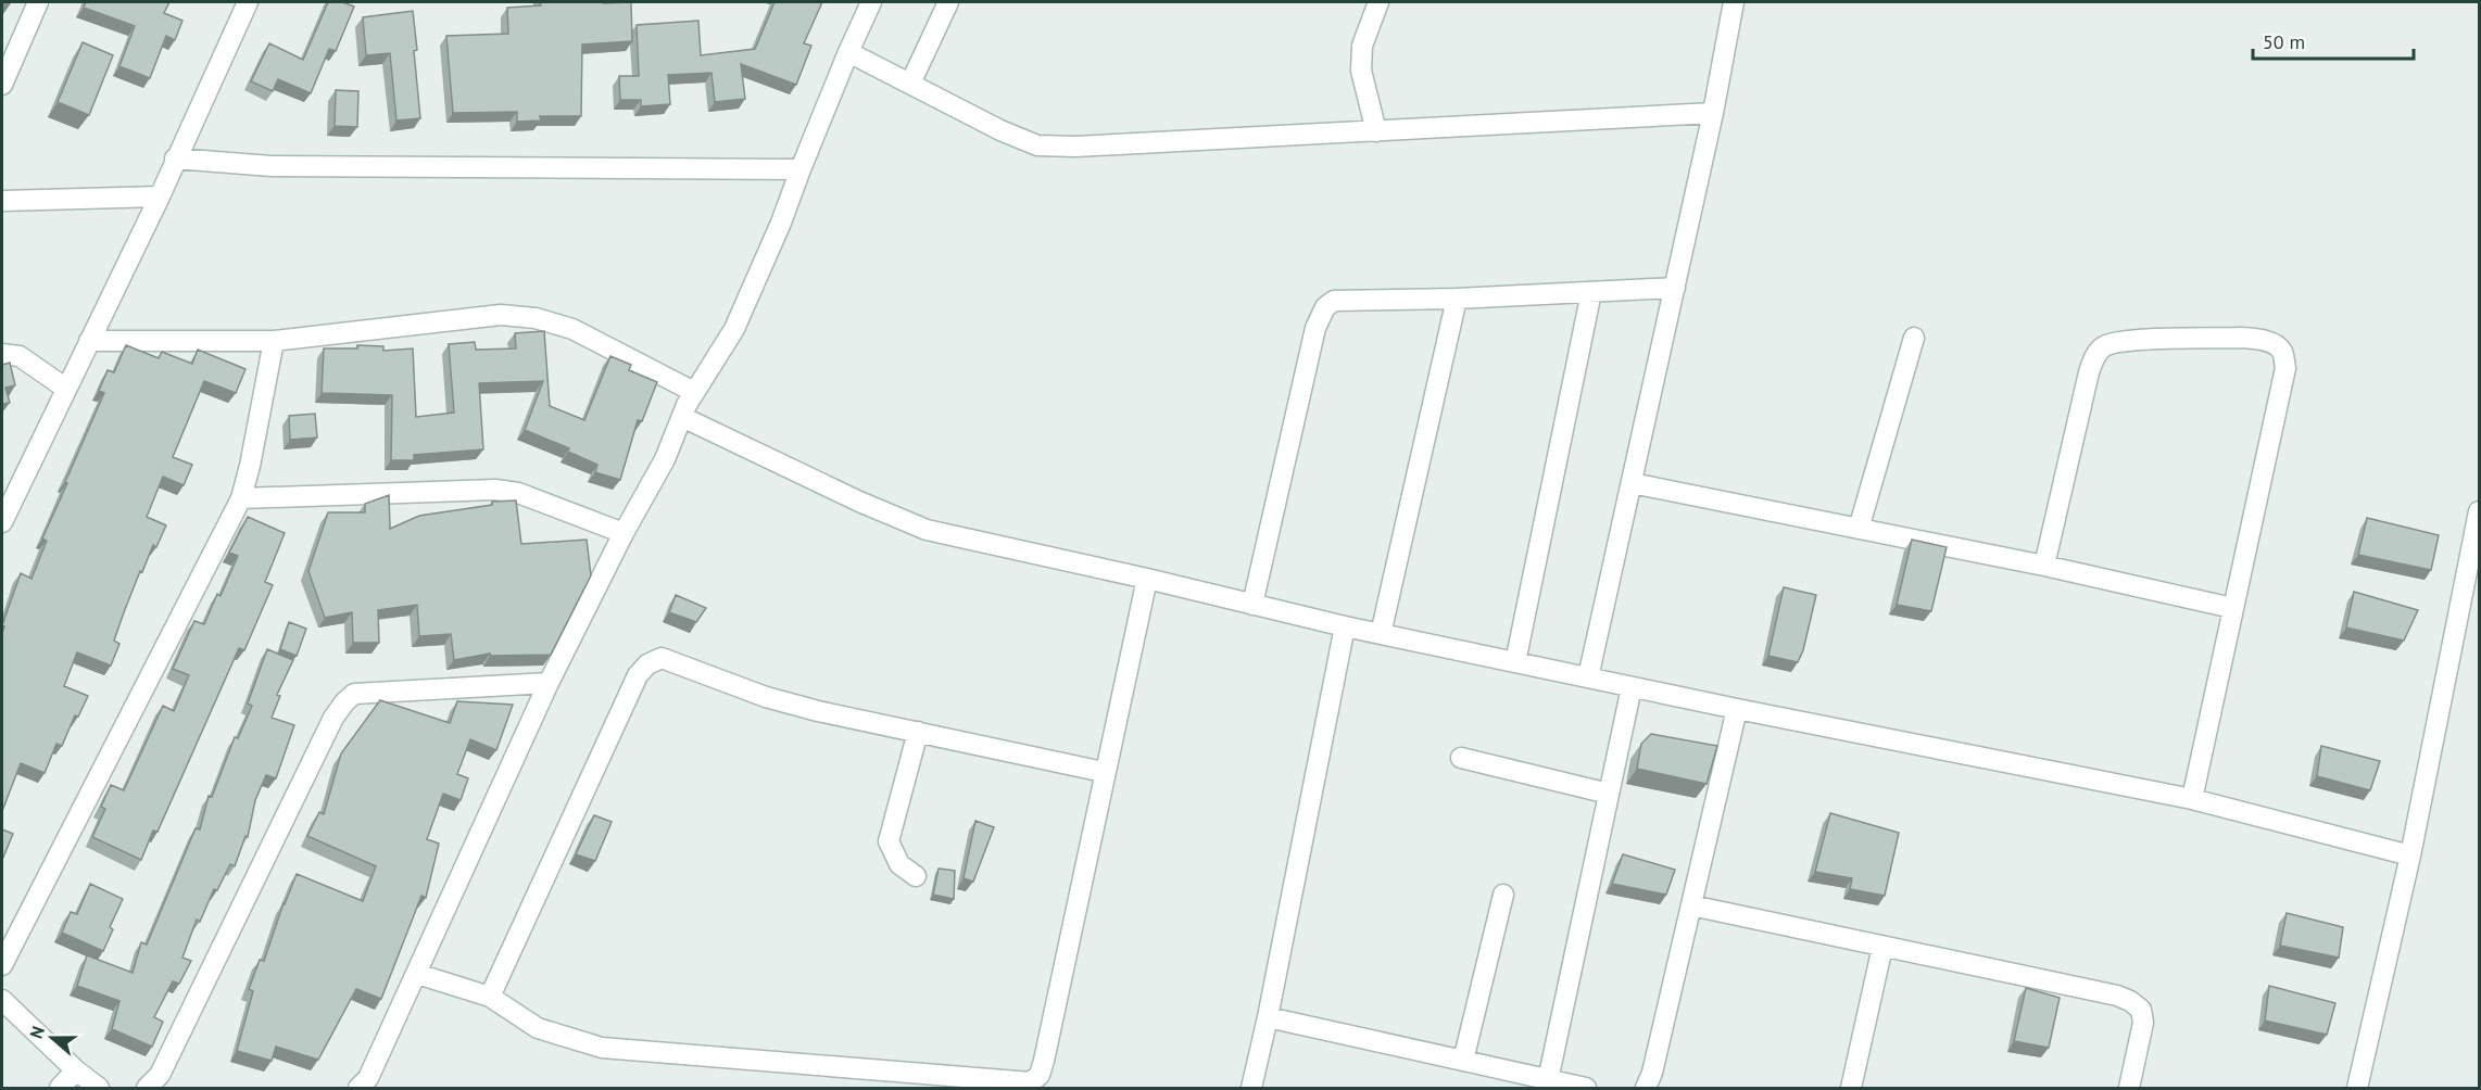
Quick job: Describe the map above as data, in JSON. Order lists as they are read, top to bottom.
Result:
{
  "scale_bar": "50 m",
  "north": "left"
}
